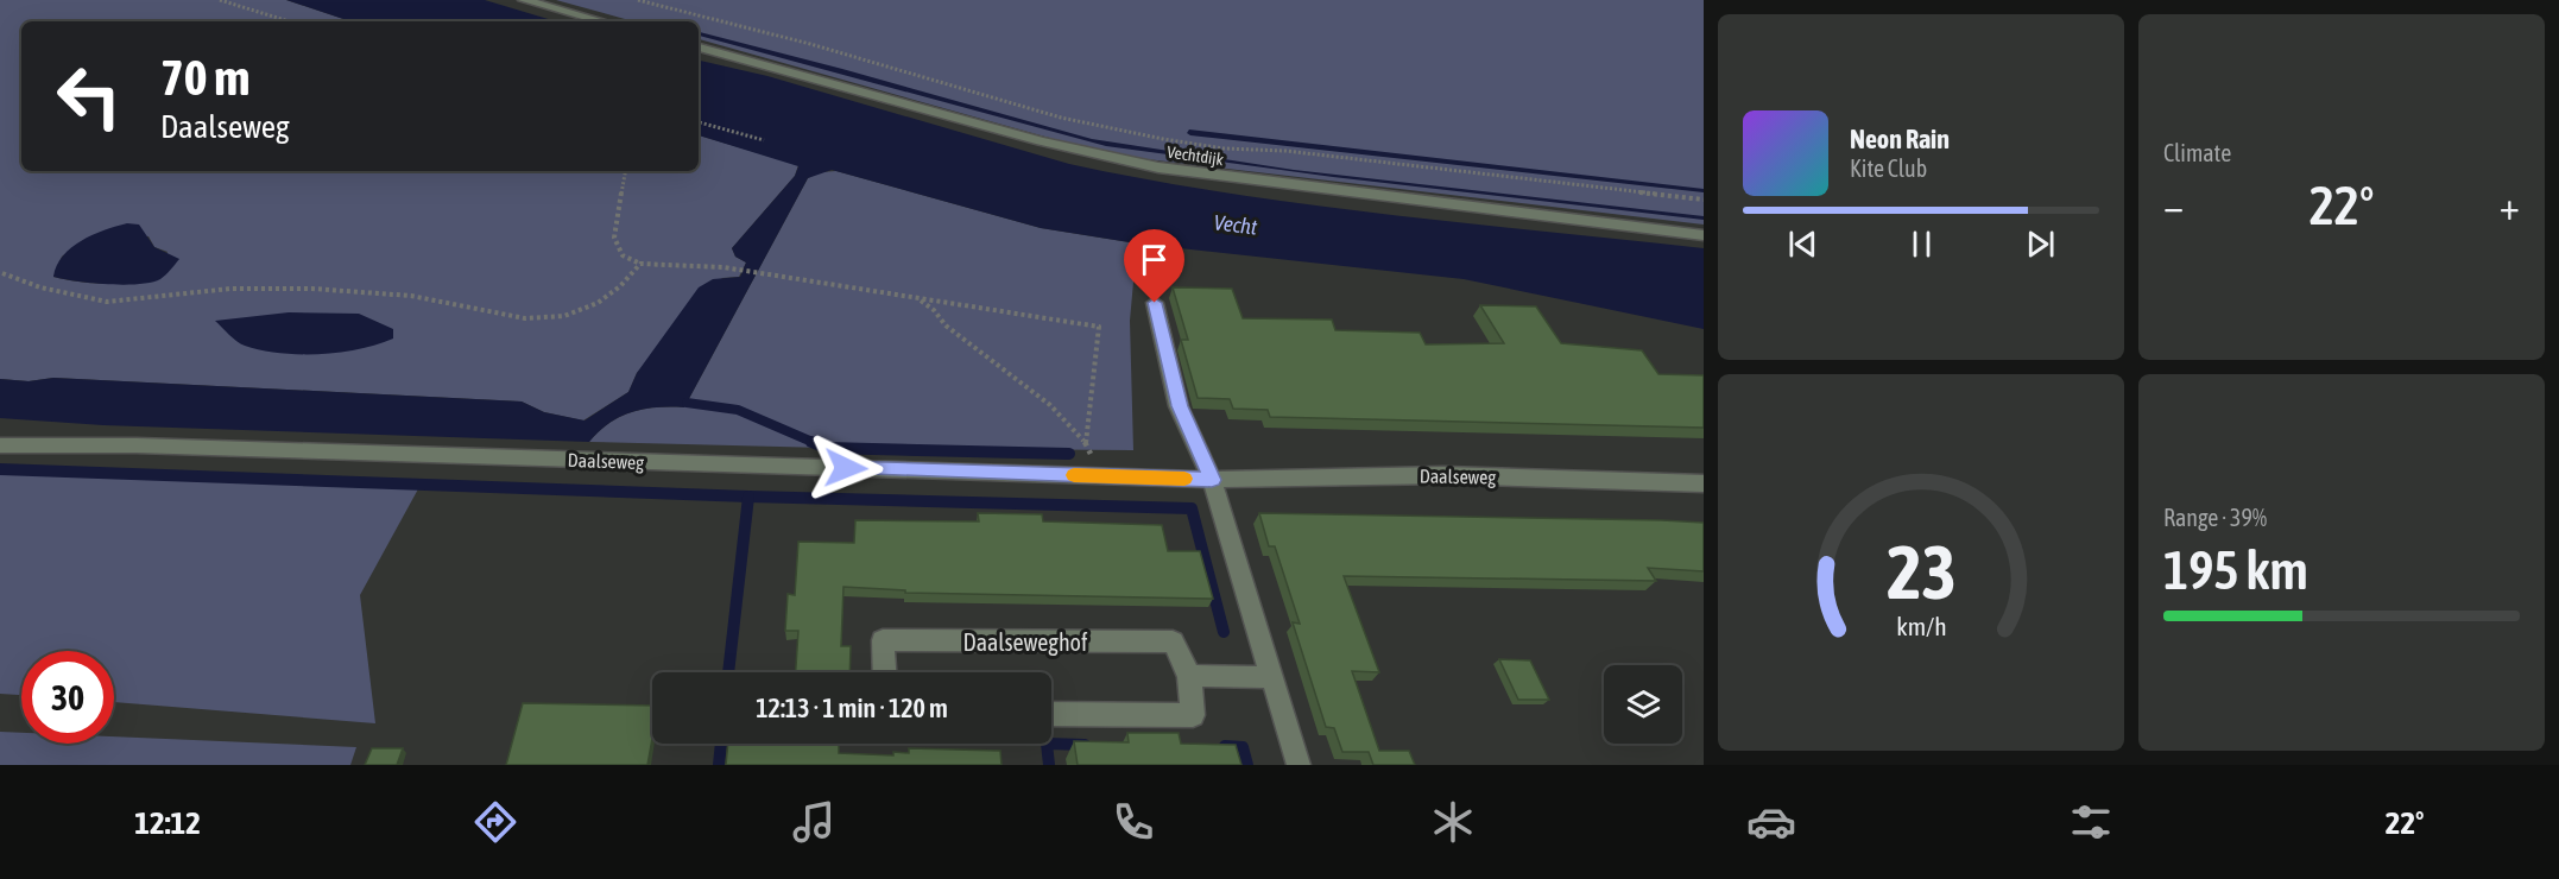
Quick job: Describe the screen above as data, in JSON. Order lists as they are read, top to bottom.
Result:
{
  "streets": {
    "street": ["Vechtdijk", "Daalseweg", "Daalseweghof"]
  },
  "water": ["Vecht"],
  "page": {
    "tile": [
      "Climate",
      ["Range · 39%", "195 km"]
    ],
    "turn": ["70 m", "Daalseweg"],
    "song": ["Neon Rain", "Kite Club"],
    "heat": ["−", "22°", "+"],
    "limit": "30",
    "trip": "12:13 · 1 min · 120 m",
    "tabs": ["12:12", "22°"],
    "gauge": ["23", "km/h"]
  }
}
